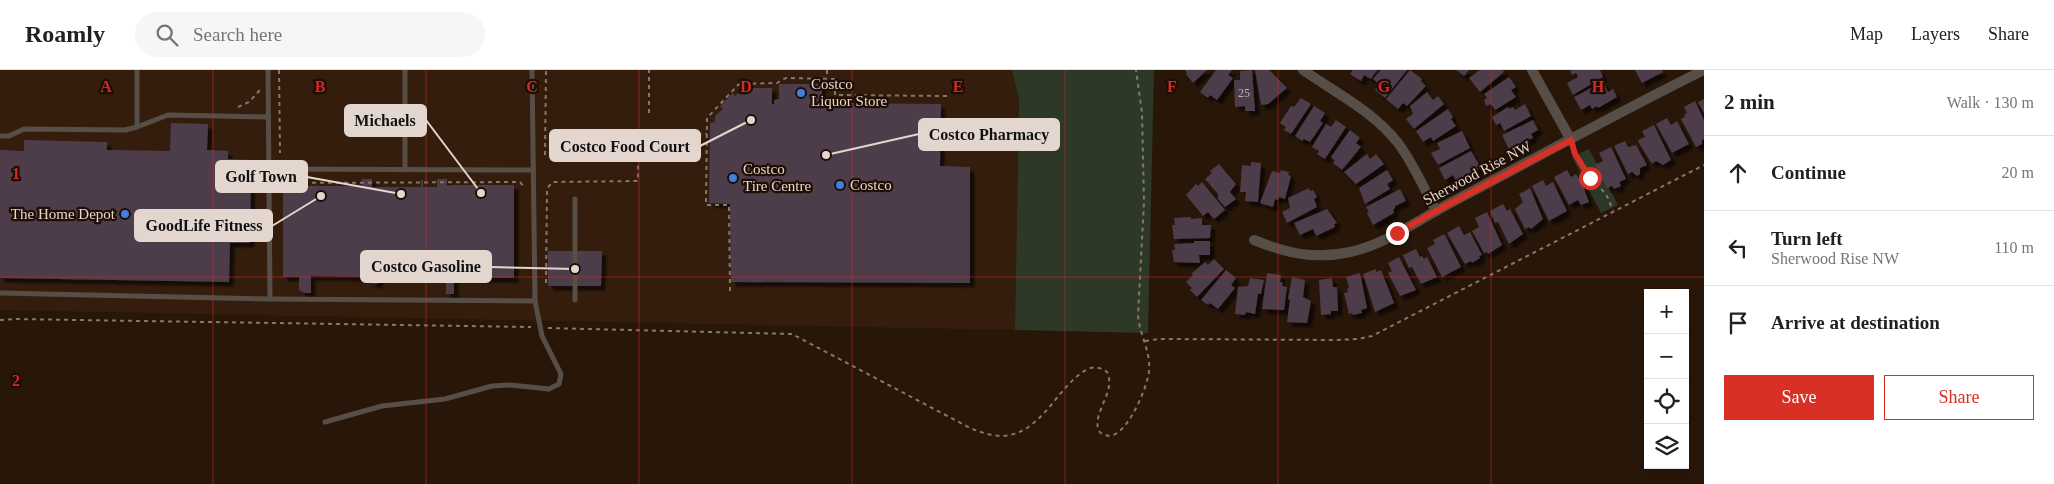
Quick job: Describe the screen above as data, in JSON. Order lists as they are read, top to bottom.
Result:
{
  "streets": {
    "street": ["Sherwood Rise NW"]
  },
  "places": [
    "Costco Liquor Store",
    "Costco Food Court",
    "Costco Pharmacy",
    "Costco Tire Centre",
    "Costco",
    "Michaels",
    "Golf Town",
    "GoodLife Fitness",
    "The Home Depot",
    "Costco Gasoline"
  ],
  "house_numbers": ["25"],
  "page": {
    "header": "Roamly",
    "search": "Search here",
    "nav": ["Map", "Layers", "Share"],
    "heading": ["2 min", "Walk · 130 m"],
    "list": [
      ["Continue", "20 m"],
      ["Turn left", "Sherwood Rise NW", "110 m"],
      "Arrive at destination"
    ],
    "map_buttons": ["+", "−"],
    "buttons": ["Save", "Share"]
  },
  "grid": {
    "columns": [
      "A",
      "B",
      "C",
      "D",
      "E",
      "F",
      "G",
      "H"
    ],
    "rows": ["1", "2"]
  }
}
